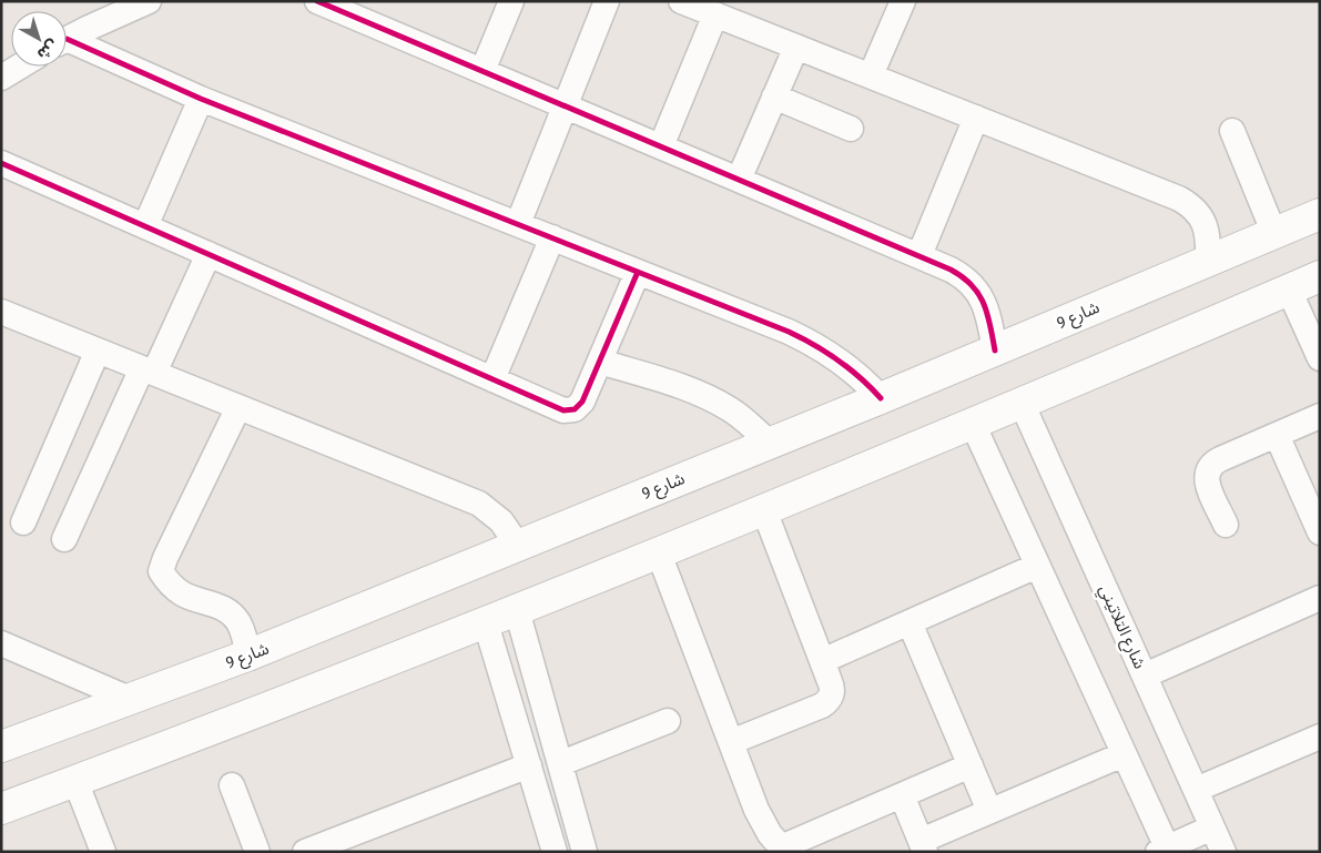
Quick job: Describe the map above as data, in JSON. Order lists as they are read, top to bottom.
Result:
{
  "streets": {
    "main road": ["شارع 9"],
    "street": ["شارع التلاتيني"]
  },
  "north": "bottom right"
}
